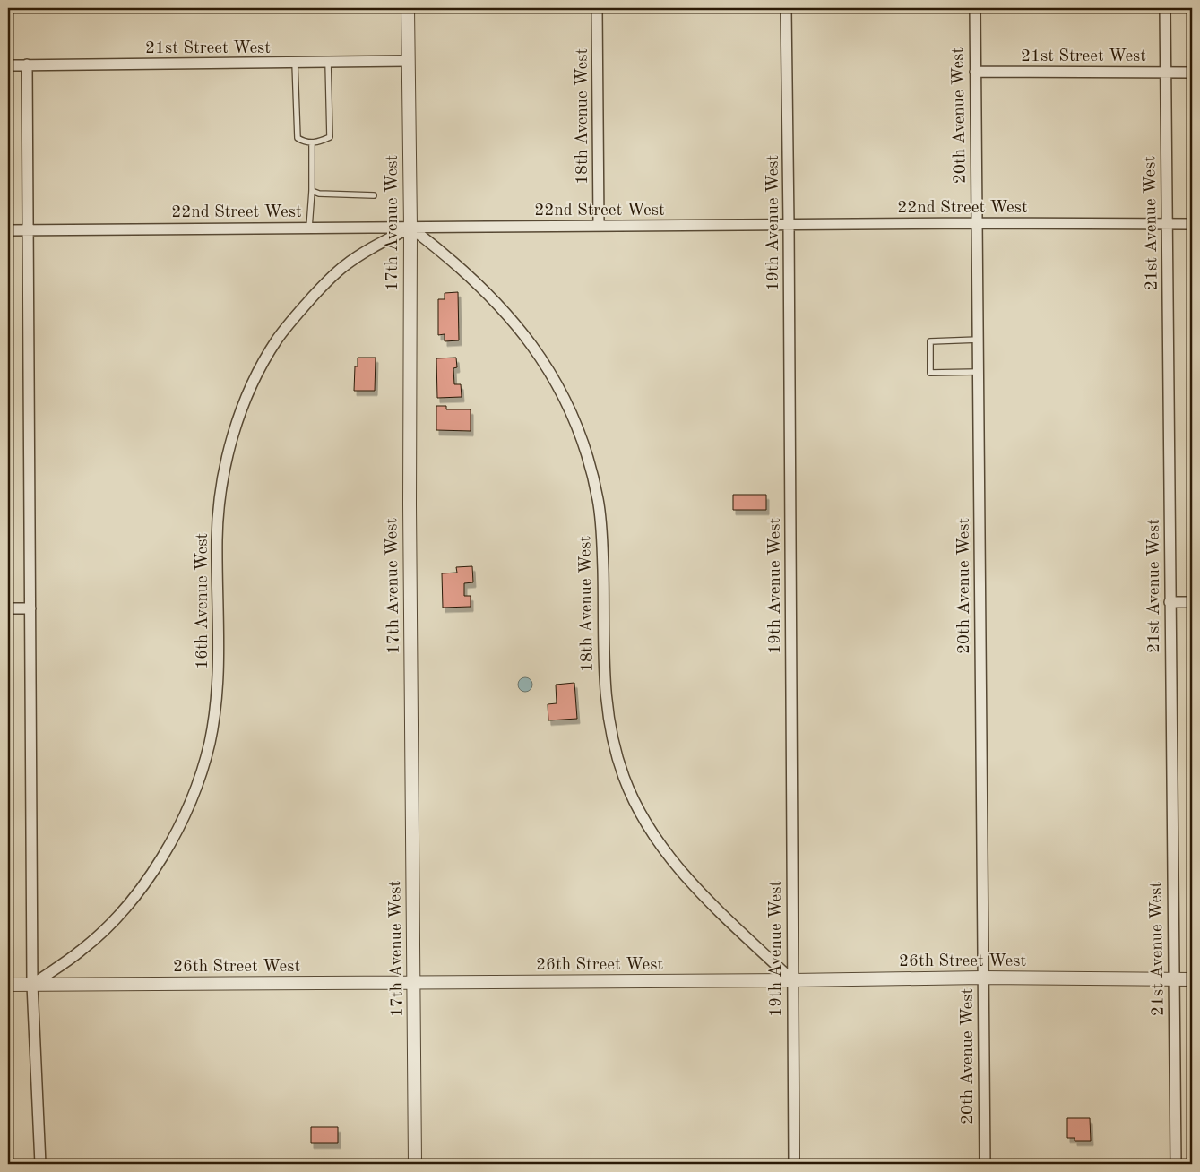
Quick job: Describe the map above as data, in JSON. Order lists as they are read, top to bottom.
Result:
{
  "streets": {
    "street": [
      "21st Street West",
      "20th Avenue West",
      "18th Avenue West",
      "22nd Street West",
      "17th Avenue West",
      "19th Avenue West",
      "21st Avenue West",
      "16th Avenue West",
      "26th Street West"
    ]
  },
  "crossings": [
    ["21st Street West", "20th Avenue West"],
    ["21st Street West", "17th Avenue West"],
    ["21st Street West", "21st Avenue West"],
    ["20th Avenue West", "22nd Street West"],
    ["20th Avenue West", "26th Street West"],
    ["18th Avenue West", "22nd Street West"],
    ["18th Avenue West", "17th Avenue West"],
    ["18th Avenue West", "19th Avenue West"],
    ["18th Avenue West", "16th Avenue West"],
    ["18th Avenue West", "26th Street West"],
    ["22nd Street West", "17th Avenue West"],
    ["22nd Street West", "19th Avenue West"],
    ["22nd Street West", "21st Avenue West"],
    ["22nd Street West", "16th Avenue West"],
    ["17th Avenue West", "16th Avenue West"],
    ["17th Avenue West", "26th Street West"],
    ["19th Avenue West", "26th Street West"],
    ["21st Avenue West", "26th Street West"],
    ["16th Avenue West", "26th Street West"]
  ]
}
